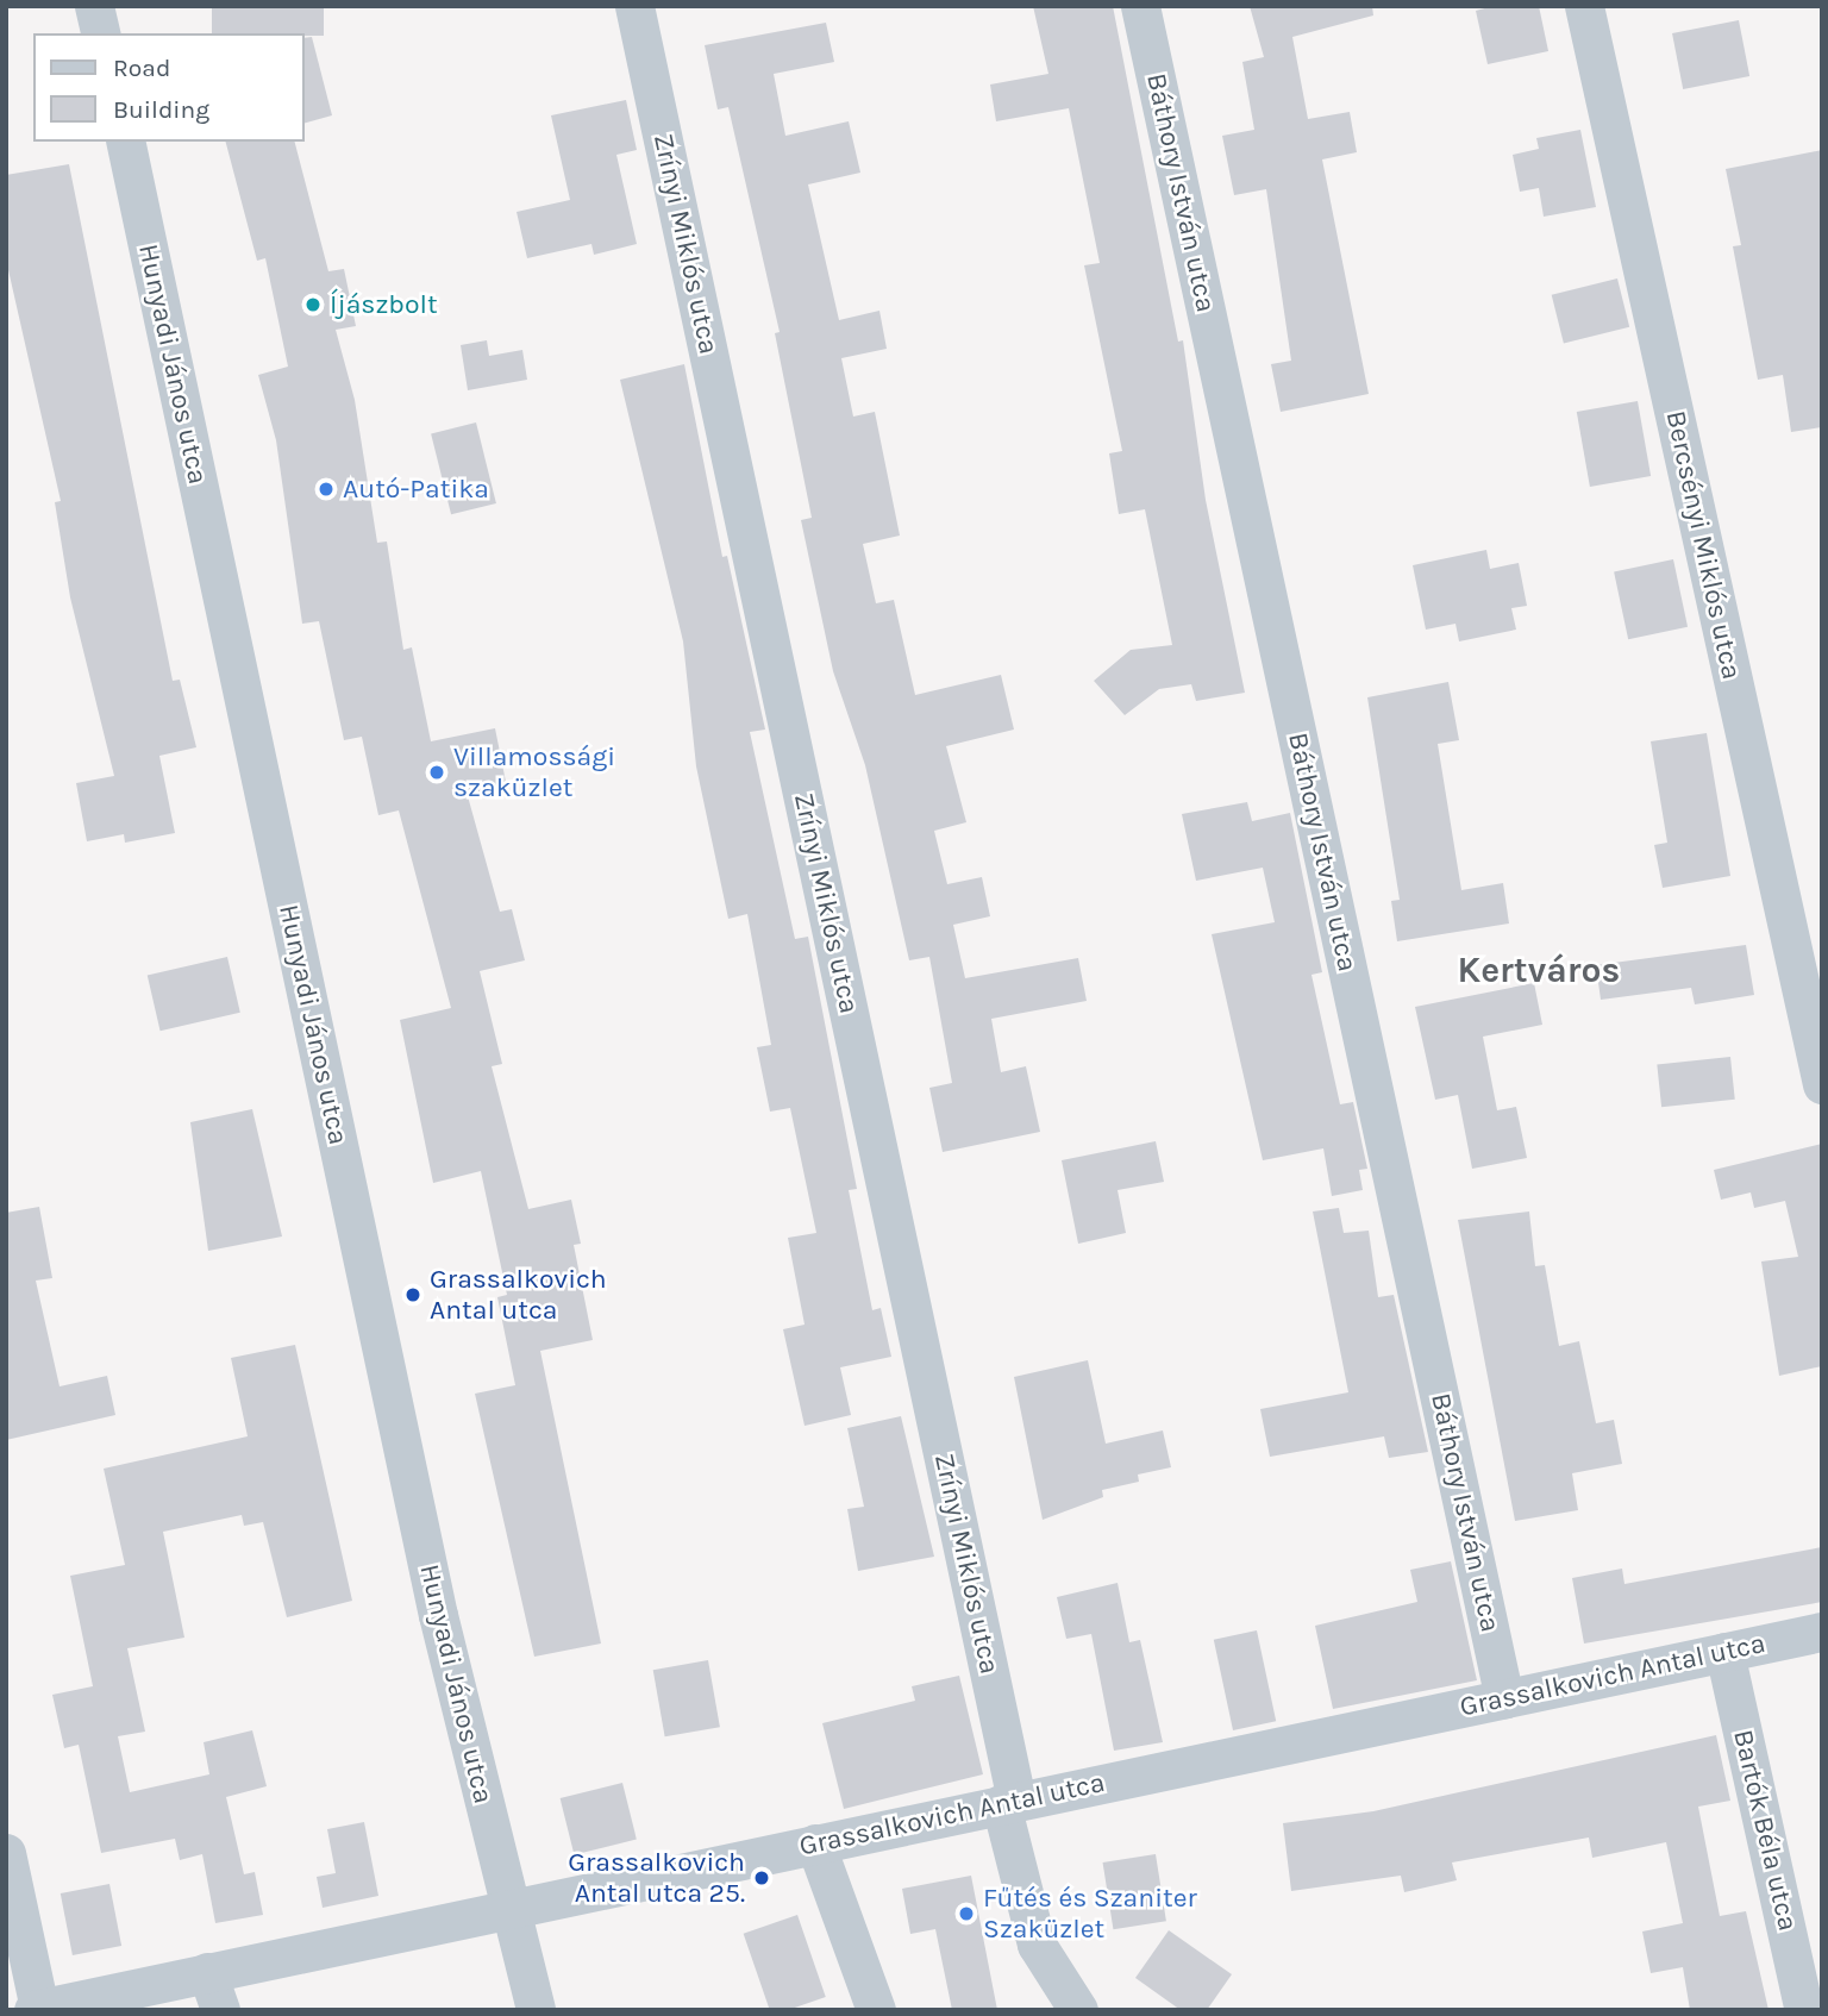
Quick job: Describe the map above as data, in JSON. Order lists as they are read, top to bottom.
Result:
{
  "streets": {
    "street": [
      "Báthory István utca",
      "Zrínyi Miklós utca",
      "Hunyadi János utca",
      "Bercsényi Miklós utca",
      "Grassalkovich Antal utca",
      "Bartók Béla utca"
    ]
  },
  "crossings": [
    ["Báthory István utca", "Grassalkovich Antal utca"],
    ["Zrínyi Miklós utca", "Grassalkovich Antal utca"],
    ["Hunyadi János utca", "Grassalkovich Antal utca"],
    ["Grassalkovich Antal utca", "Bartók Béla utca"]
  ],
  "districts": ["Kertváros"],
  "places": [
    "Íjászbolt",
    "Autó-Patika",
    "Villamossági szaküzlet",
    "Grassalkovich Antal utca",
    "Grassalkovich Antal utca 25.",
    "Fűtés és Szaniter Szaküzlet"
  ],
  "legend": ["Road", "Building"]
}
